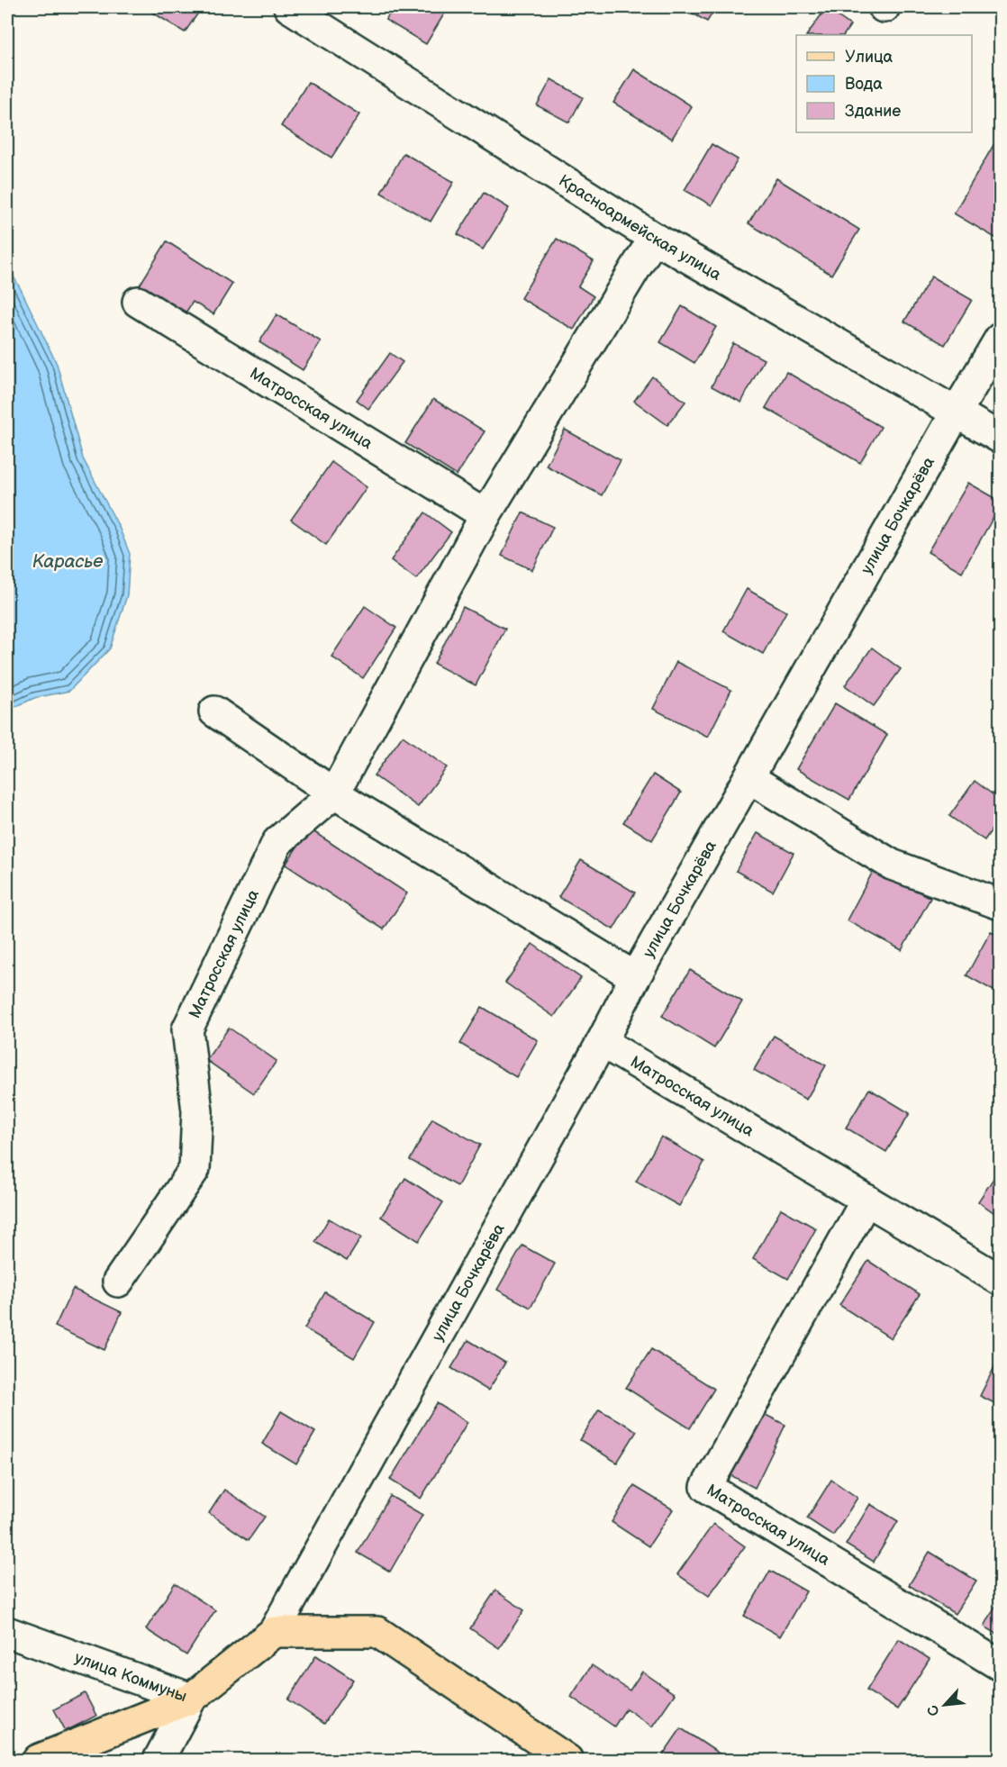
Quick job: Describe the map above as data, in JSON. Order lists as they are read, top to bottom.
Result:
{
  "streets": {
    "main road": ["улица Бочкарёва", "улица Коммуны"],
    "street": ["Красноармейская улица", "Матросская улица"]
  },
  "crossings": [
    ["Красноармейская улица", "Матросская улица"],
    ["Красноармейская улица", "улица Бочкарёва"],
    ["Матросская улица", "улица Бочкарёва"],
    ["улица Бочкарёва", "улица Коммуны"]
  ],
  "water": ["Карасье"],
  "legend": ["Улица", "Вода", "Здание"],
  "north": "bottom left"
}
